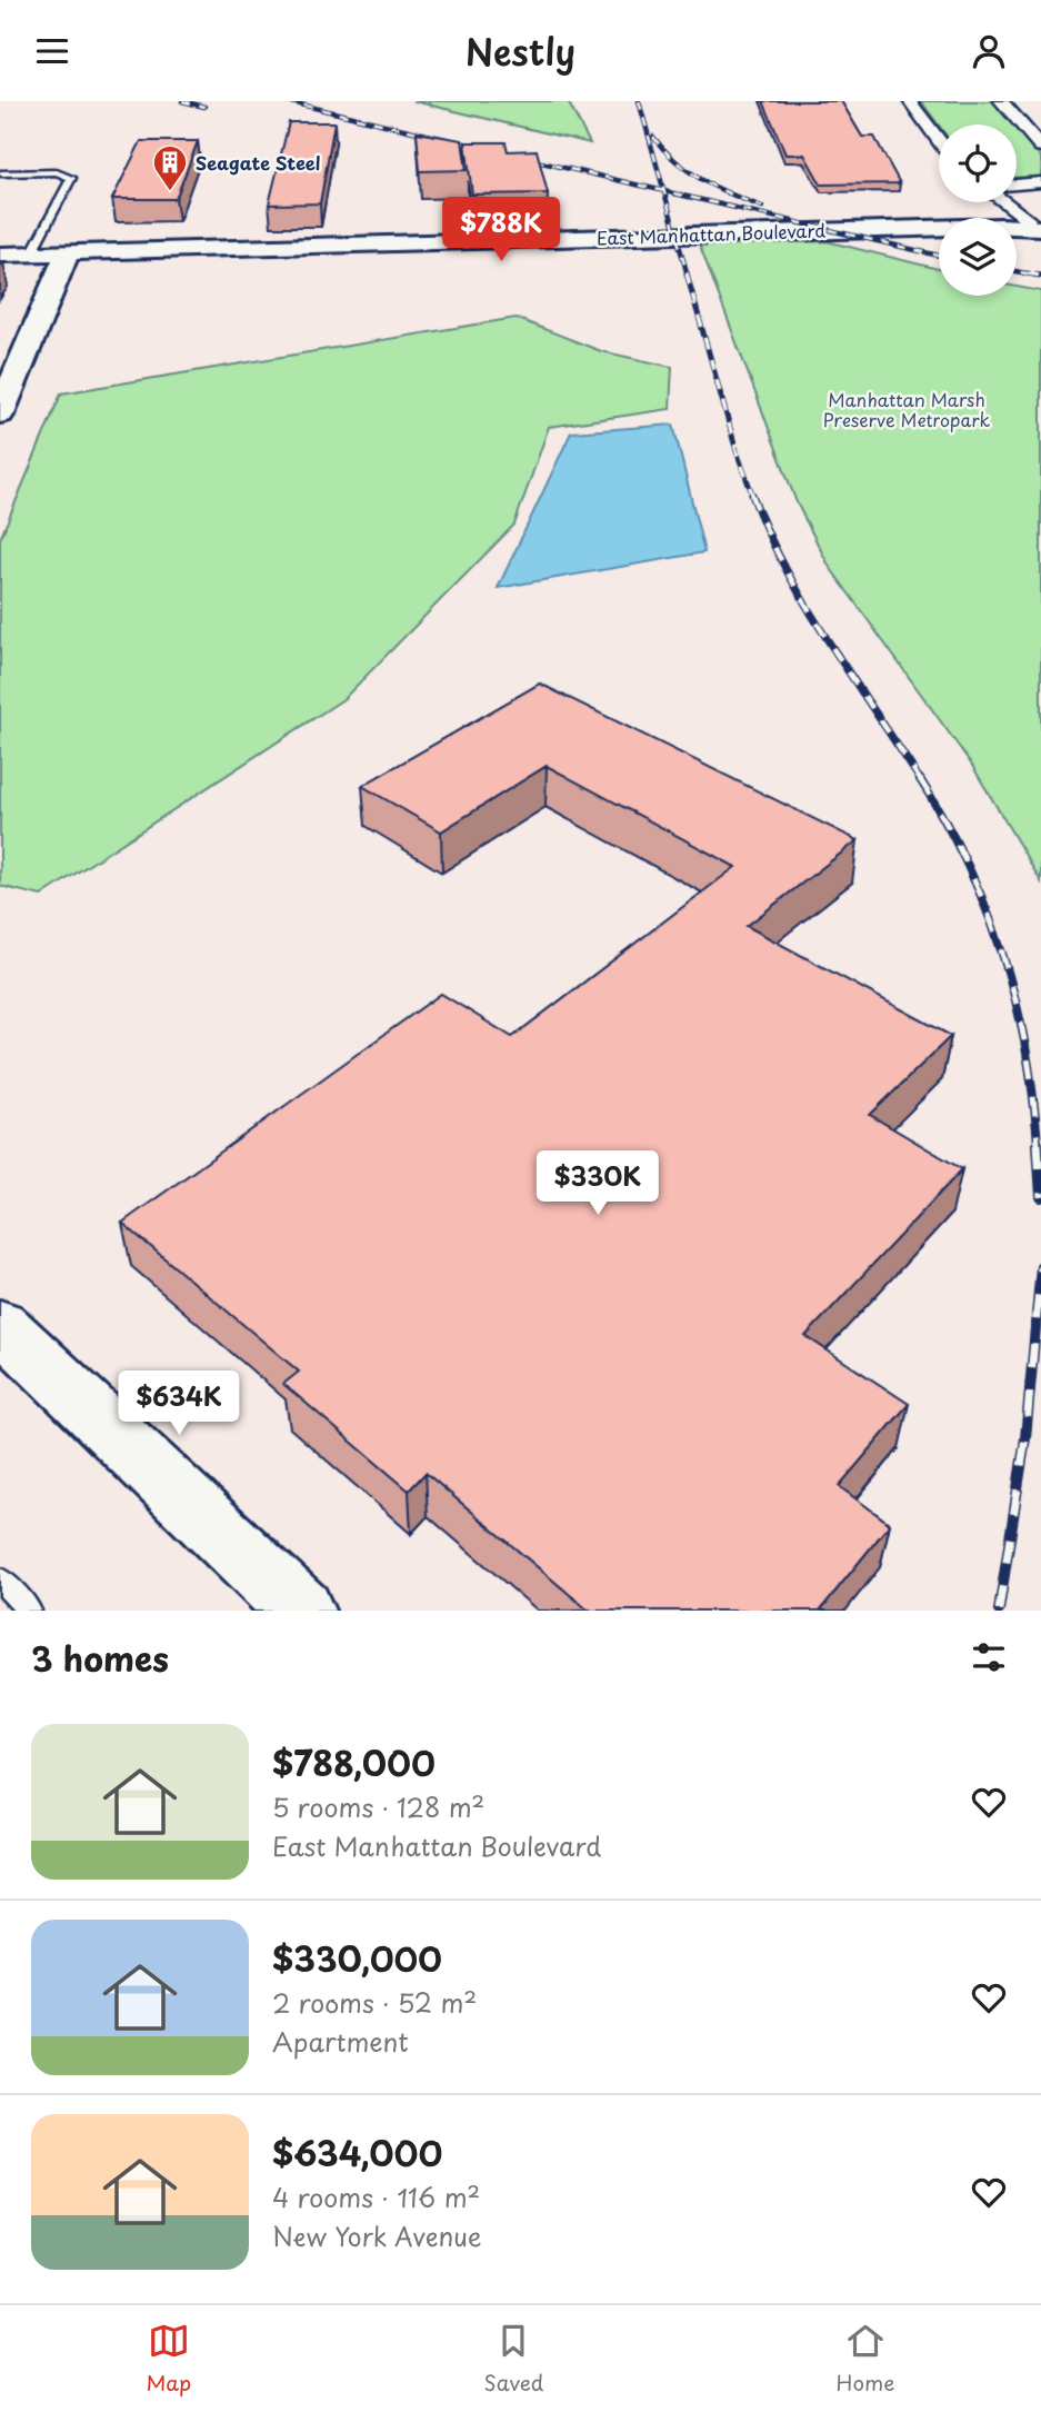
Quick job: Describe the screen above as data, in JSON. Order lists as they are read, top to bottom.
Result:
{
  "streets": {
    "street": ["East Manhattan Boulevard"]
  },
  "parks": ["Manhattan Marsh Preserve Metropark"],
  "places": {
    "building": ["Seagate Steel"]
  },
  "page": {
    "header": "Nestly",
    "price": ["$788K", "$330K", "$634K"],
    "heading": "3 homes",
    "list": [
      {
        "name": "$788,000",
        "note": "5 rooms · 128 m² · East Manhattan Boulevard"
      },
      {
        "name": "$330,000",
        "note": "2 rooms · 52 m² · Apartment"
      },
      {
        "name": "$634,000",
        "note": "4 rooms · 116 m² · New York Avenue"
      }
    ],
    "tabs": ["Map", "Saved", "Home"]
  }
}
